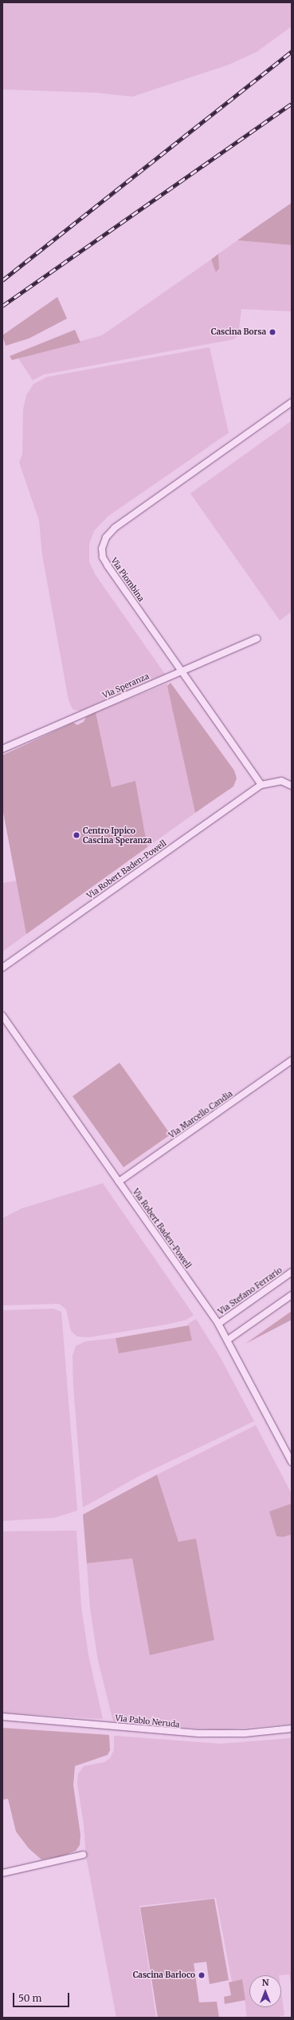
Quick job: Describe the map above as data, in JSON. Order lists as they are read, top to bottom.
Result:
{
  "streets": {
    "street": [
      "Via Piombina",
      "Via Speranza",
      "Via Robert Baden-Powell",
      "Via Marcello Candia",
      "Via Stefano Ferrario",
      "Via Pablo Neruda"
    ]
  },
  "crossings": [
    ["Via Piombina", "Via Speranza"],
    ["Via Piombina", "Via Robert Baden-Powell"],
    ["Via Robert Baden-Powell", "Via Marcello Candia"],
    ["Via Robert Baden-Powell", "Via Stefano Ferrario"]
  ],
  "places": ["Cascina Borsa", "Centro Ippico Cascina Speranza", "Cascina Barloco"],
  "scale_bar": "50 m",
  "north": "top"
}
